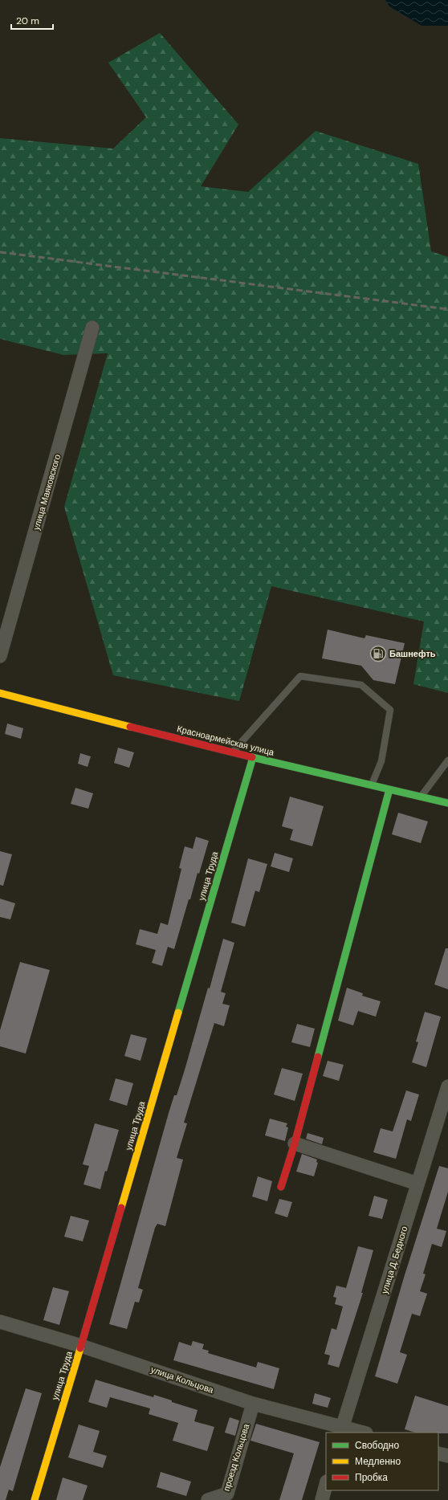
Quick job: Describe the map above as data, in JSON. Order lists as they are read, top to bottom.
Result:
{
  "streets": {
    "street": [
      "улица Маяковского",
      "Красноармейская улица",
      "улица Труда",
      "улица Д. Бедного",
      "улица Кольцова",
      "проезд Кольцова"
    ]
  },
  "crossings": [
    ["Красноармейская улица", "улица Труда"],
    ["улица Труда", "улица Кольцова"],
    ["улица Д. Бедного", "улица Кольцова"],
    ["улица Кольцова", "проезд Кольцова"]
  ],
  "places": {
    "fuel station": ["Башнефть"]
  },
  "legend": ["Свободно", "Медленно", "Пробка"],
  "scale_bar": "20 m"
}
